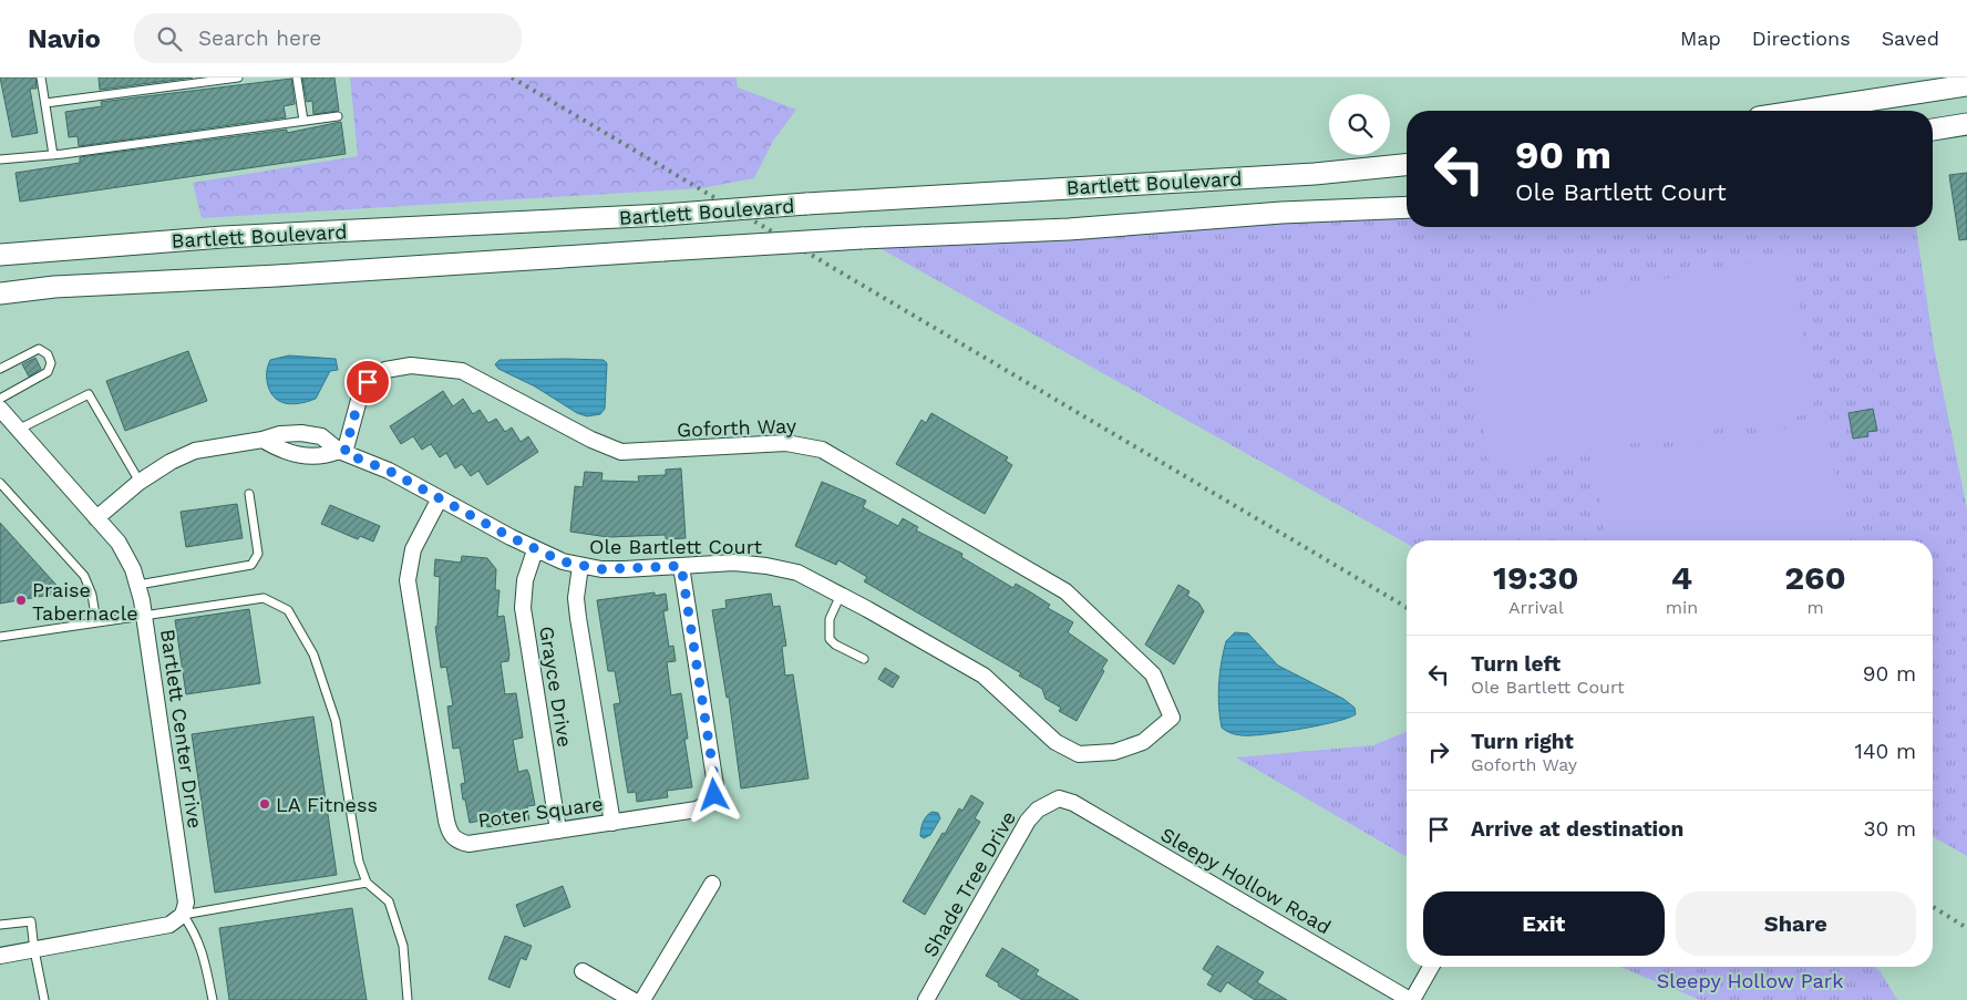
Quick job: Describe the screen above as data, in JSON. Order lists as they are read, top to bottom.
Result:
{
  "streets": {
    "main road": ["Bartlett Boulevard"],
    "street": [
      "Goforth Way",
      "Ole Bartlett Court",
      "Grayce Drive",
      "Bartlett Center Drive",
      "Poter Square",
      "Sleepy Hollow Road",
      "Shade Tree Drive"
    ]
  },
  "crossings": [
    ["Goforth Way", "Ole Bartlett Court"],
    ["Ole Bartlett Court", "Grayce Drive"],
    ["Ole Bartlett Court", "Bartlett Center Drive"],
    ["Ole Bartlett Court", "Poter Square"],
    ["Grayce Drive", "Poter Square"],
    ["Sleepy Hollow Road", "Shade Tree Drive"]
  ],
  "parks": ["Sleepy Hollow Park"],
  "places": ["Praise Tabernacle", "LA Fitness"],
  "page": {
    "header": "Navio",
    "search": "Search here",
    "nav": ["Map", "Directions", "Saved"],
    "turn": ["90 m", "Ole Bartlett Court"],
    "eta": [
      "19:30",
      "Arrival",
      "4",
      "min",
      "260",
      "m"
    ],
    "list": [
      {
        "name": "Turn left",
        "note": "Ole Bartlett Court",
        "value": "90 m"
      },
      {
        "name": "Turn right",
        "note": "Goforth Way",
        "value": "140 m"
      },
      {
        "name": "Arrive at destination",
        "value": "30 m"
      }
    ],
    "buttons": ["Exit", "Share"]
  }
}
